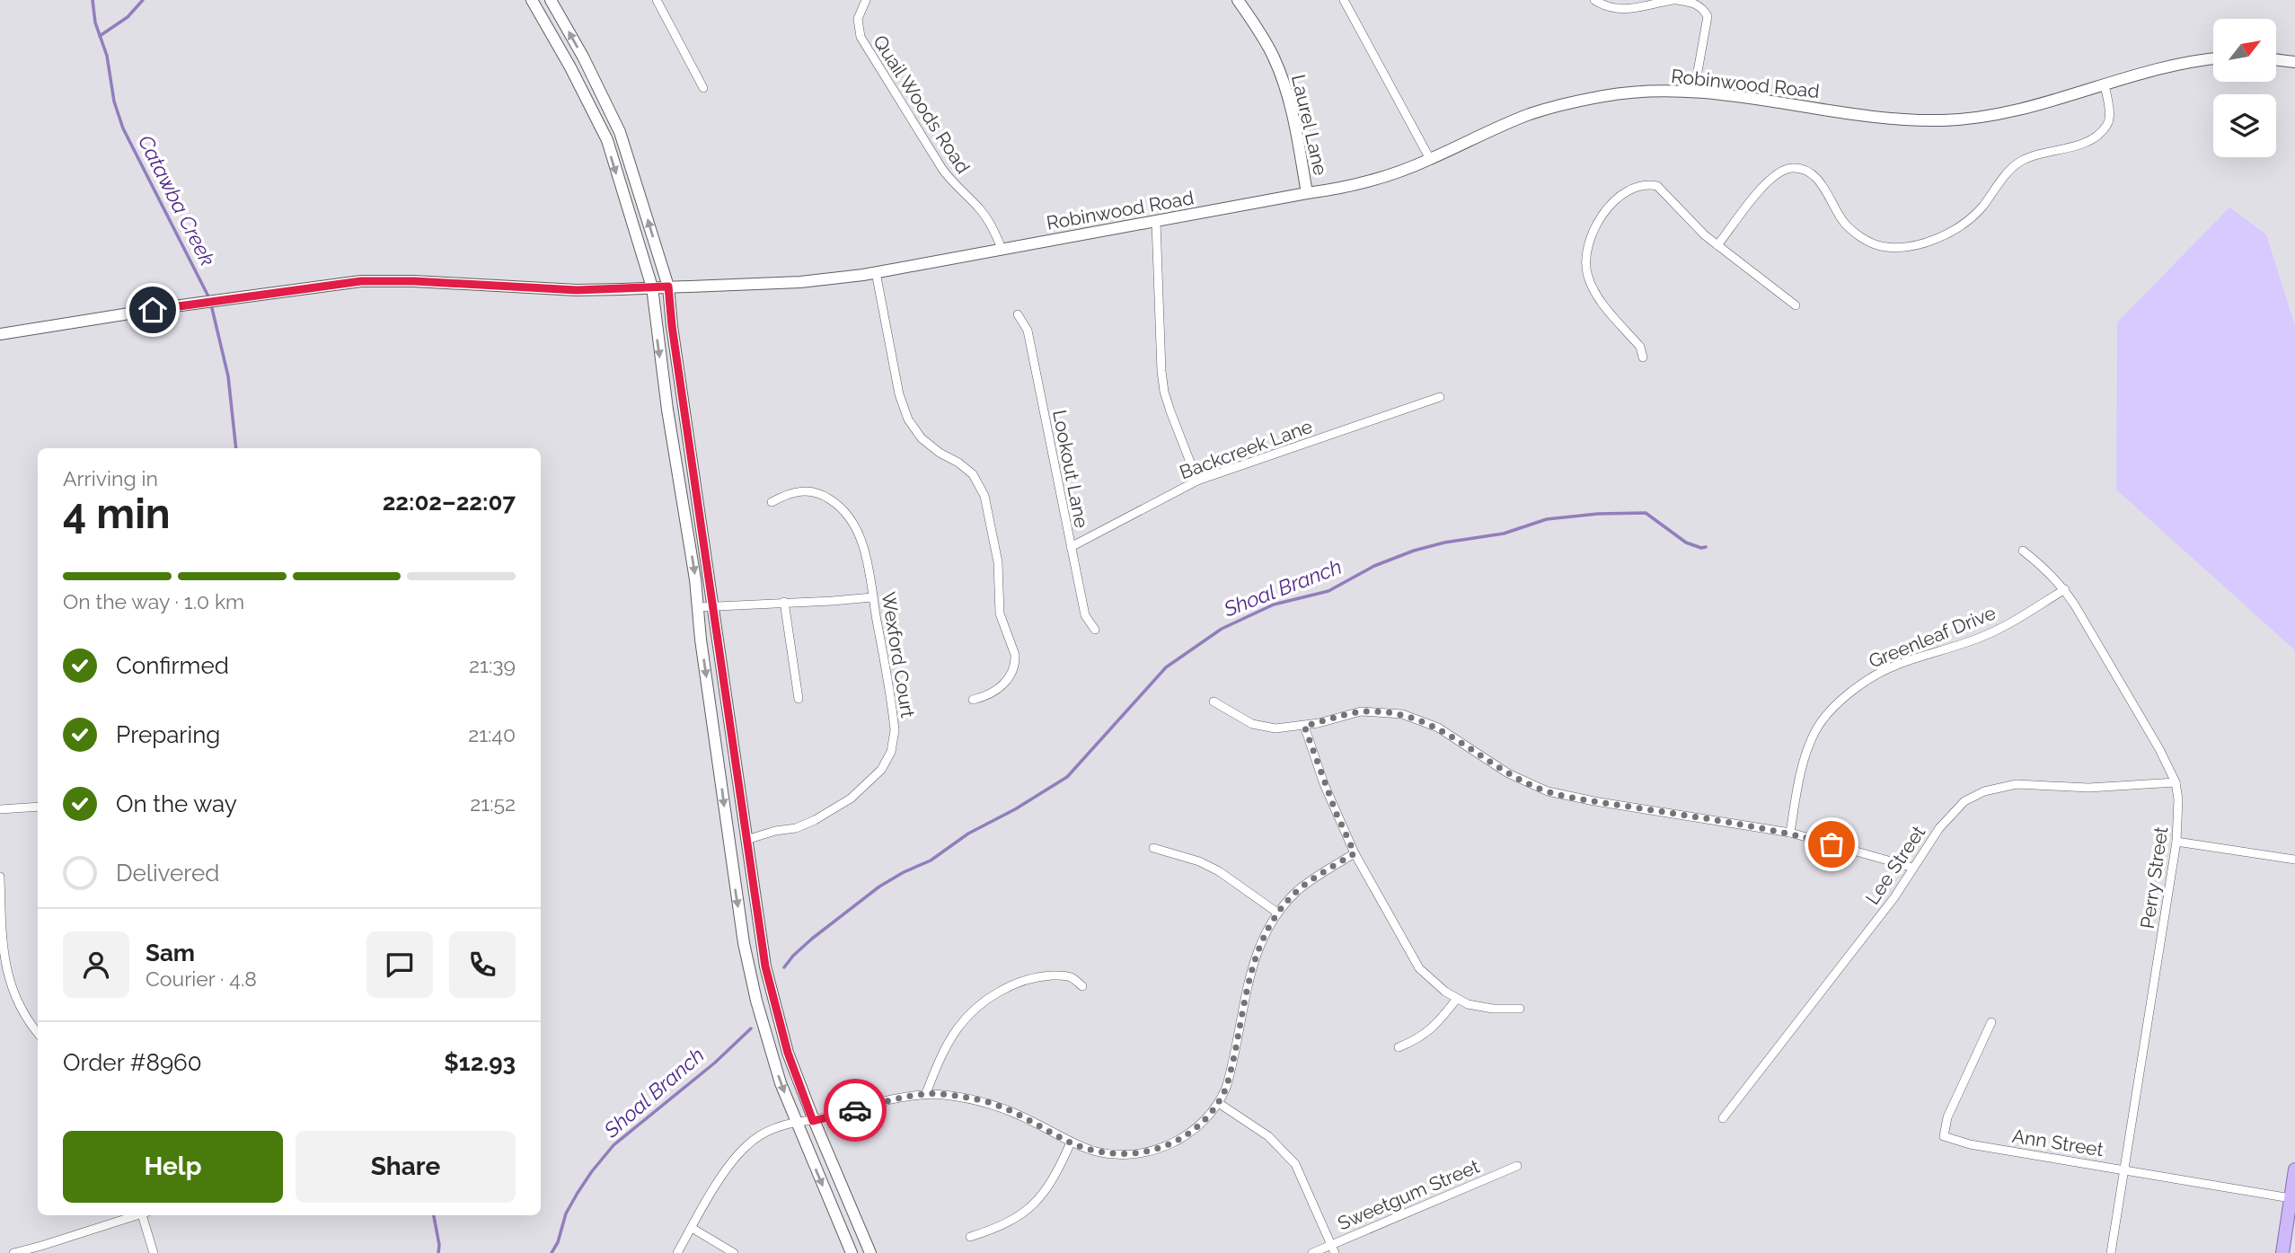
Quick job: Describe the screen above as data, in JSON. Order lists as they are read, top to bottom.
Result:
{
  "streets": {
    "main road": ["Robinwood Road", "Laurel Lane"],
    "street": [
      "Quail Woods Road",
      "Backcreek Lane",
      "Lookout Lane",
      "Greenleaf Drive",
      "Wexford Court",
      "Lee Street",
      "Perry Street",
      "Ann Street",
      "Sweetgum Street"
    ]
  },
  "crossings": [
    ["Robinwood Road", "Quail Woods Road"],
    ["Robinwood Road", "Laurel Lane"],
    ["Backcreek Lane", "Lookout Lane"],
    ["Greenleaf Drive", "Perry Street"],
    ["Lee Street", "Perry Street"],
    ["Perry Street", "Ann Street"]
  ],
  "water": ["Catawba Creek", "Shoal Branch"],
  "north": "top right",
  "page": {
    "heading": ["4 min", "Arriving in", "22:02–22:07"],
    "panel": [
      "Sam",
      "Courier · 4.8",
      "Order #8960",
      "$12.93"
    ],
    "bar": "On the way · 1.0 km",
    "list": [
      ["Confirmed", "21:39"],
      ["Preparing", "21:40"],
      ["On the way", "21:52"],
      "Delivered"
    ],
    "buttons": ["Help", "Share"]
  }
}
